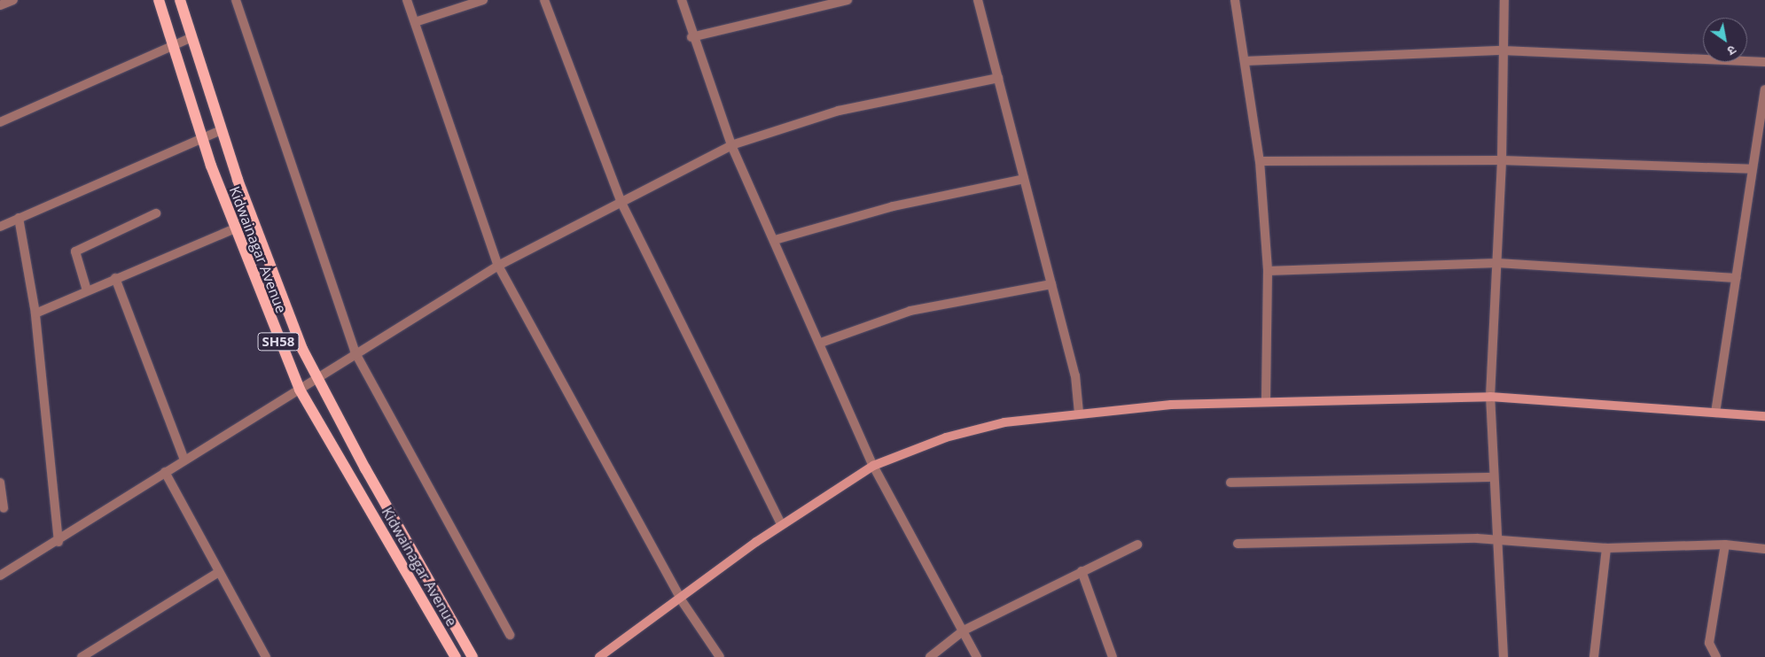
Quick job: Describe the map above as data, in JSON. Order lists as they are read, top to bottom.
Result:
{
  "streets": {
    "main road": ["Kidwainagar Avenue", "SH58"]
  },
  "north": "bottom right"
}
